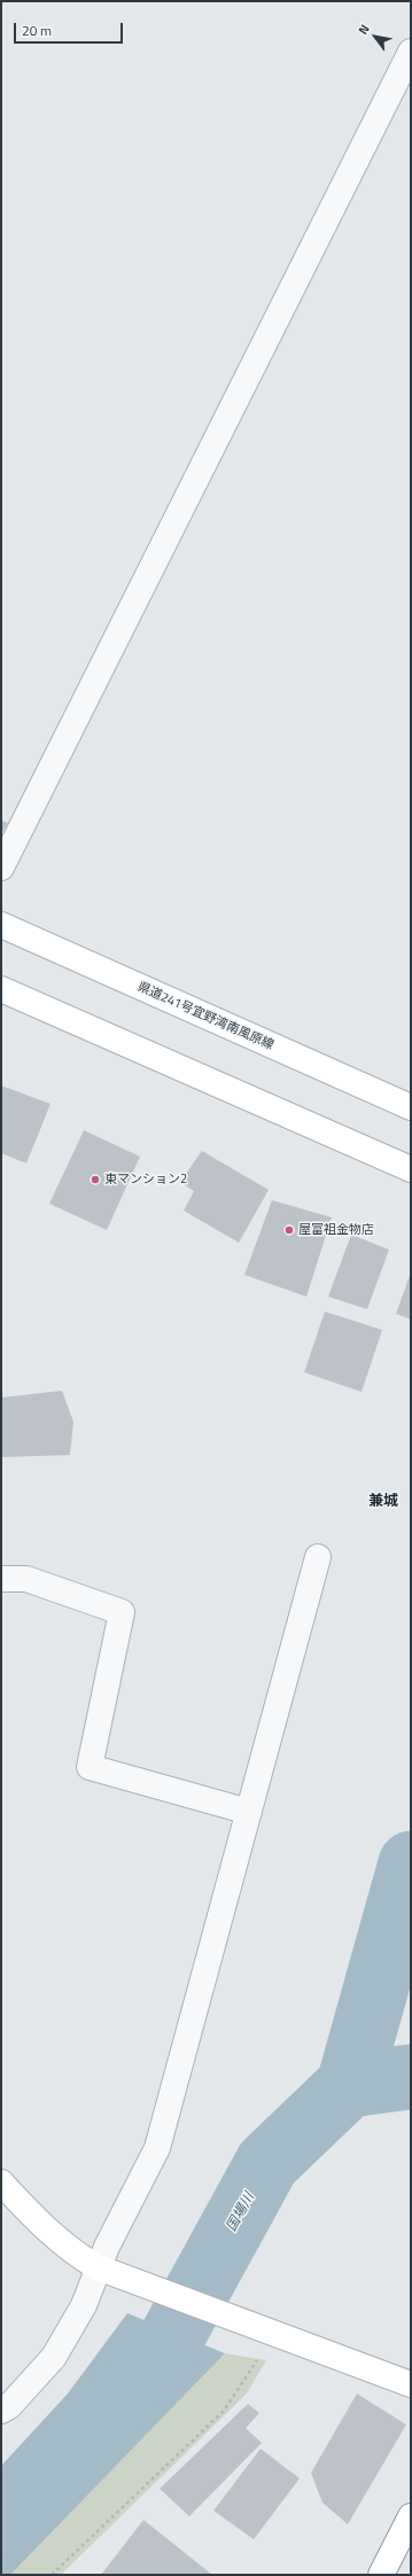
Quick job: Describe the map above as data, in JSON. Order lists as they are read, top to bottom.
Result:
{
  "streets": {
    "main road": ["県道241号宜野湾南風原線"]
  },
  "districts": ["兼城"],
  "water": ["国場川"],
  "places": ["東マンション2", "屋富祖金物店"],
  "scale_bar": "20 m",
  "north": "top left"
}
